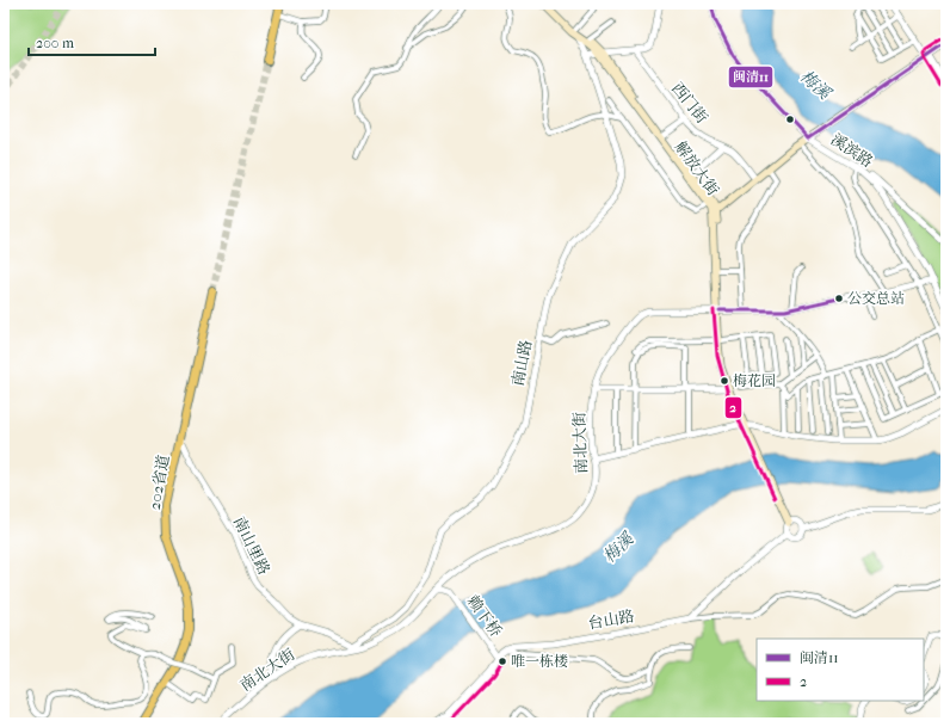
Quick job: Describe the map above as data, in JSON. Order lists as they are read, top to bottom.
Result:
{
  "streets": {
    "main road": ["解放大街", "202省道"],
    "street": [
      "西门街",
      "溪滨路",
      "南山路",
      "南北大街",
      "南山里路",
      "赖下桥",
      "台山路"
    ]
  },
  "crossings": [
    ["溪滨路", "南北大街"],
    ["解放大街", "南山路"],
    ["解放大街", "南北大街"],
    ["南山路", "南北大街"],
    ["南山路", "南山里路"],
    ["南北大街", "南山里路"],
    ["202省道", "南山里路"]
  ],
  "water": ["梅溪"],
  "places": ["公交总站", "梅花园", "唯一栋楼"],
  "lines": ["transit line 闽清11", "transit line 2"],
  "legend": ["闽清11", "2"],
  "scale_bar": "200 m"
}
